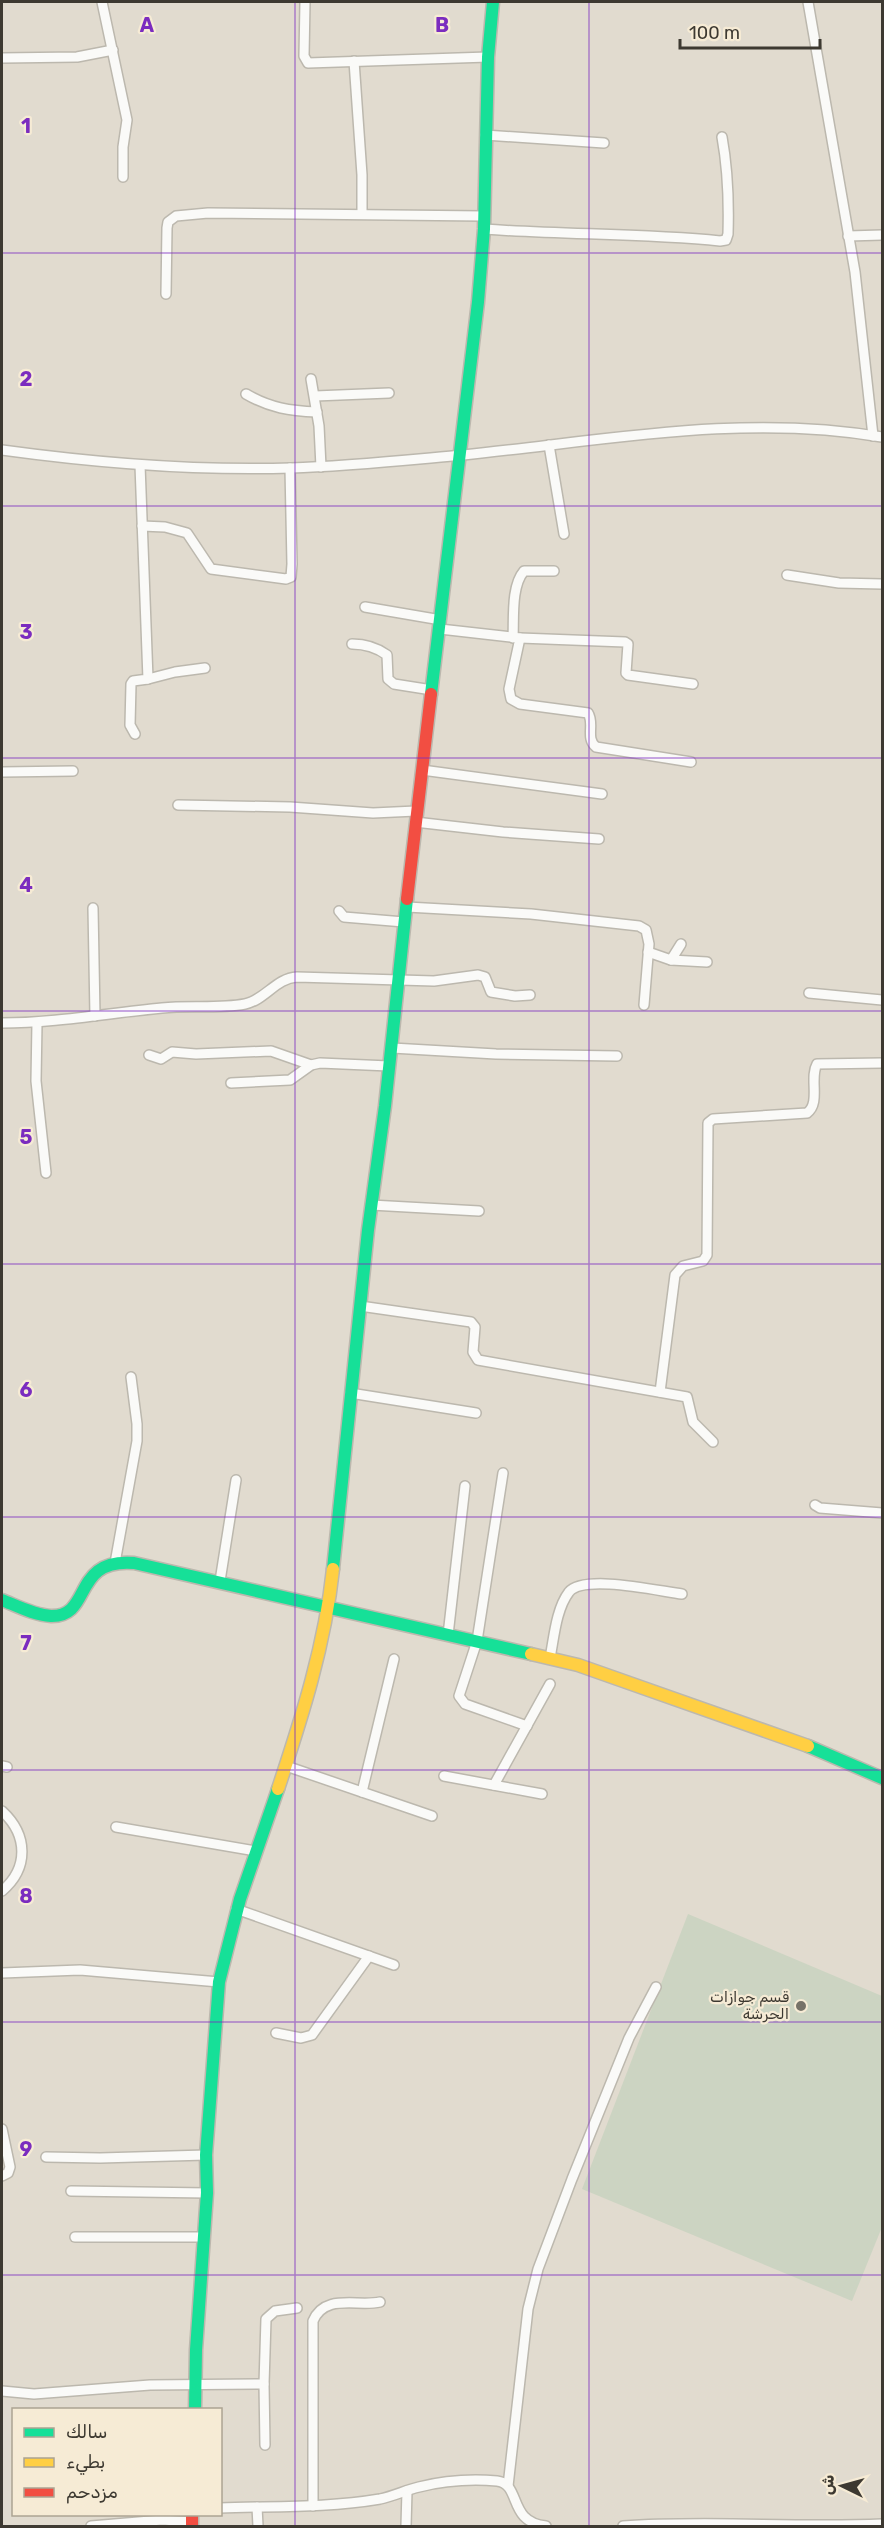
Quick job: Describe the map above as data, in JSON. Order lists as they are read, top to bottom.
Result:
{
  "places": ["قسم جوازات الحرشة"],
  "legend": ["سالك", "بطيء", "مزدحم"],
  "scale_bar": "100 m",
  "north": "left",
  "grid": {
    "columns": ["A", "B"],
    "rows": [
      "1",
      "2",
      "3",
      "4",
      "5",
      "6",
      "7",
      "8",
      "9"
    ]
  }
}
